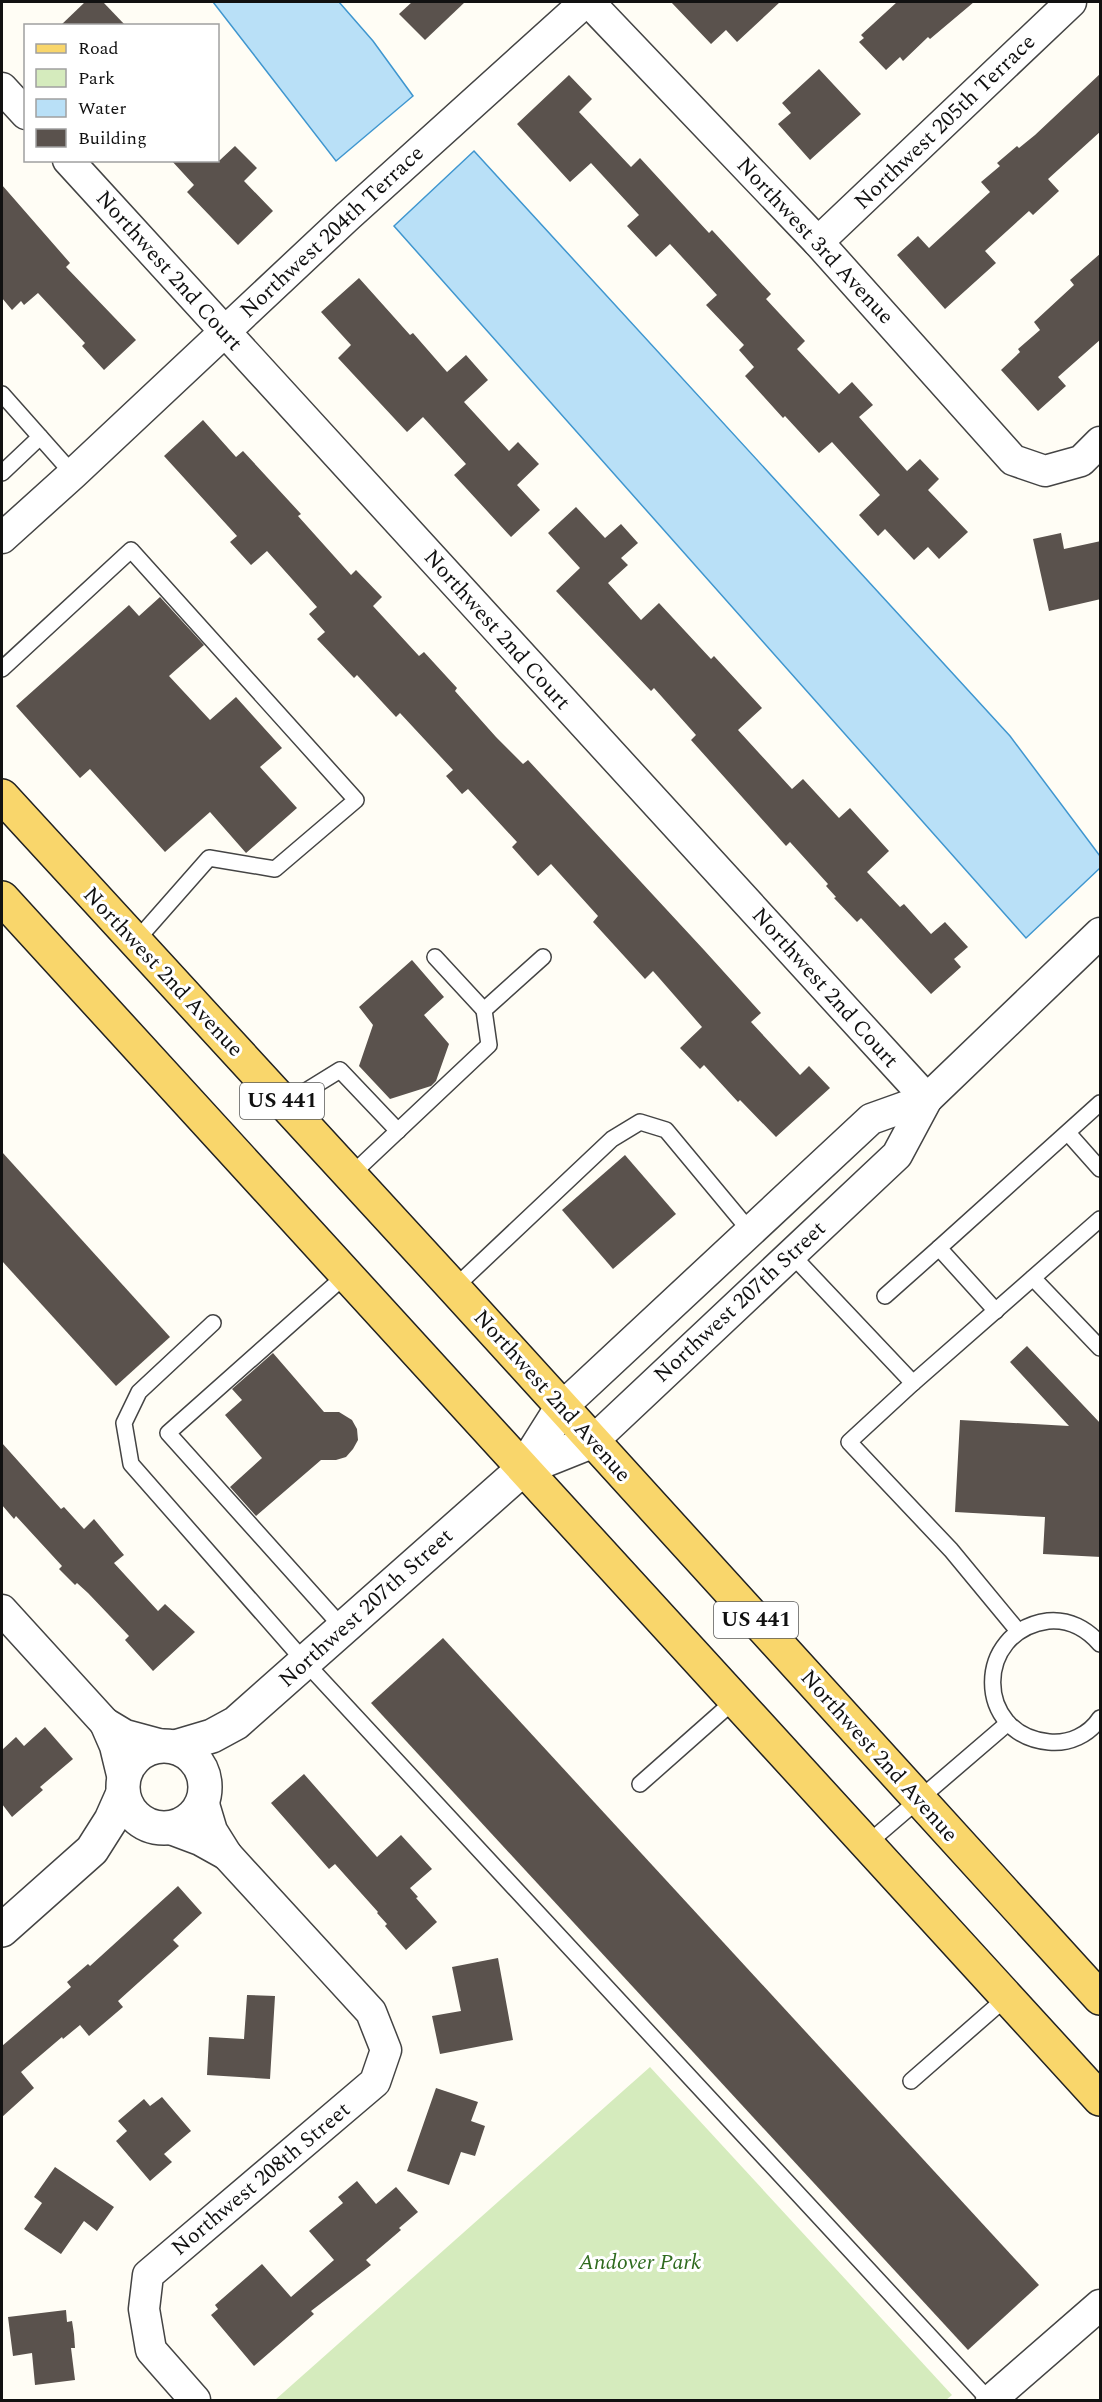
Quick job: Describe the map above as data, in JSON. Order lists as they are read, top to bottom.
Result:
{
  "streets": {
    "main road": ["Northwest 2nd Avenue", "US 441"],
    "street": [
      "Northwest 205th Terrace",
      "Northwest 204th Terrace",
      "Northwest 3rd Avenue",
      "Northwest 2nd Court",
      "Northwest 207th Street",
      "Northwest 208th Street"
    ]
  },
  "crossings": [
    ["Northwest 205th Terrace", "Northwest 3rd Avenue"],
    ["Northwest 204th Terrace", "Northwest 3rd Avenue"],
    ["Northwest 204th Terrace", "Northwest 2nd Court"],
    ["Northwest 2nd Court", "Northwest 207th Street"],
    ["Northwest 2nd Avenue", "Northwest 207th Street"],
    ["US 441", "Northwest 207th Street"]
  ],
  "parks": ["Andover Park"],
  "legend": [
    "Road",
    "Park",
    "Water",
    "Building"
  ]
}
